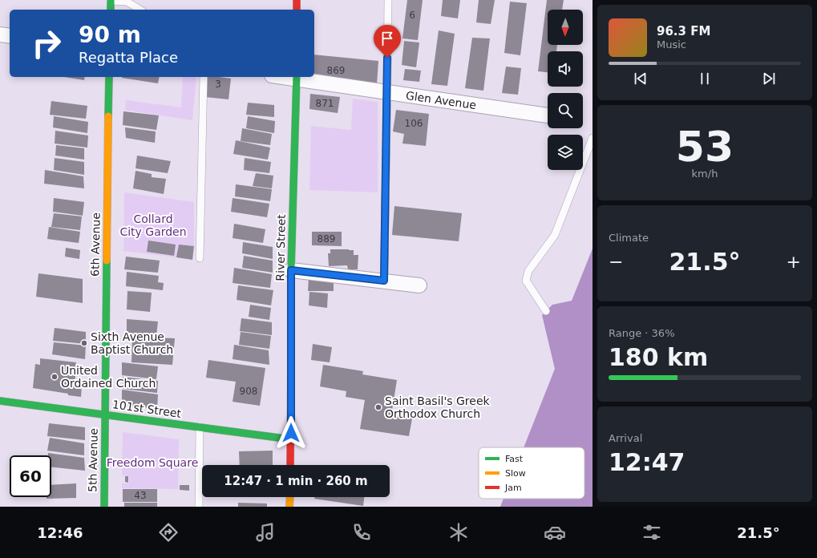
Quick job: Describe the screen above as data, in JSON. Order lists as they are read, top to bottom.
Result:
{
  "streets": {
    "street": [
      "Glen Avenue",
      "6th Avenue",
      "River Street",
      "101st Street",
      "5th Avenue"
    ]
  },
  "crossings": [
    ["Glen Avenue", "River Street"],
    ["6th Avenue", "101st Street"],
    ["6th Avenue", "5th Avenue"],
    ["River Street", "101st Street"],
    ["101st Street", "5th Avenue"]
  ],
  "parks": ["Collard City Garden", "Freedom Square"],
  "places": ["Sixth Avenue Baptist Church", "United Ordained Church", "Saint Basil's Greek Orthodox Church"],
  "house_numbers": [
    "6",
    "869",
    "3",
    "871",
    "106",
    "889",
    "908",
    "43"
  ],
  "legend": ["Fast", "Slow", "Jam"],
  "north": "bottom",
  "page": {
    "turn": ["90 m", "Regatta Place"],
    "song": ["96.3 FM", "Music"],
    "tile": [
      ["53", "km/h"],
      "Climate",
      ["Range · 36%", "180 km"],
      ["Arrival", "12:47"]
    ],
    "heat": ["−", "21.5°", "+"],
    "limit": "60",
    "trip": "12:47 · 1 min · 260 m",
    "tabs": ["12:46", "21.5°"]
  }
}
